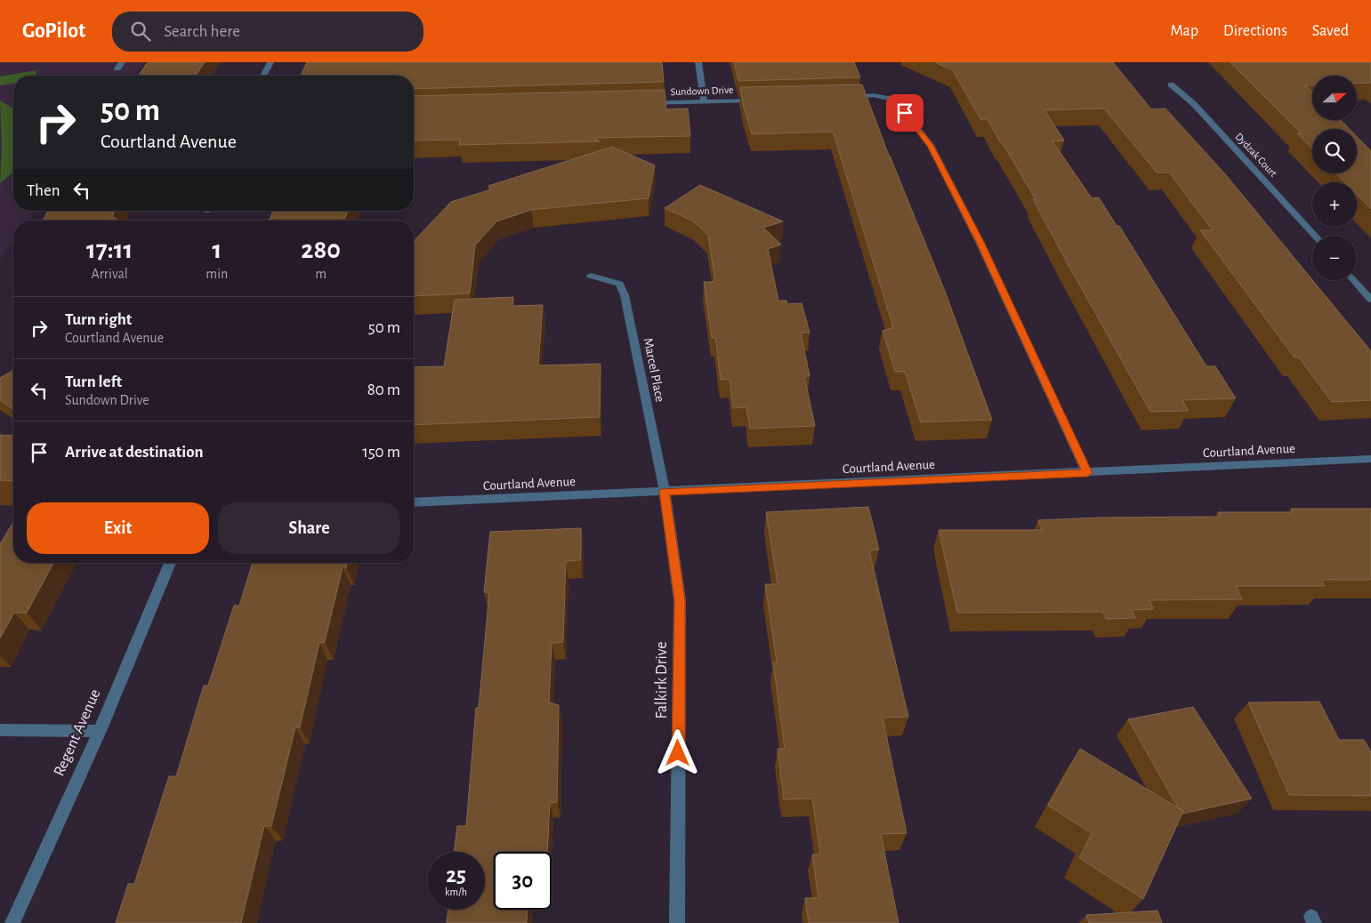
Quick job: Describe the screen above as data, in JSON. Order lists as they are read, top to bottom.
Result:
{
  "streets": {
    "street": [
      "Sundown Drive",
      "Dydzak Court",
      "Marcel Place",
      "Courtland Avenue",
      "Falkirk Drive",
      "Regent Avenue"
    ]
  },
  "crossings": [
    ["Marcel Place", "Courtland Avenue"],
    ["Marcel Place", "Falkirk Drive"],
    ["Courtland Avenue", "Falkirk Drive"]
  ],
  "north": "right",
  "page": {
    "header": "GoPilot",
    "search": "Search here",
    "nav": ["Map", "Directions", "Saved"],
    "map_buttons": ["+", "−"],
    "turn": ["50 m", "Courtland Avenue"],
    "then": "Then",
    "eta": [
      "17:11",
      "Arrival",
      "1",
      "min",
      "280",
      "m"
    ],
    "list": [
      {
        "name": "Turn right",
        "note": "Courtland Avenue",
        "value": "50 m"
      },
      {
        "name": "Turn left",
        "note": "Sundown Drive",
        "value": "80 m"
      },
      {
        "name": "Arrive at destination",
        "value": "150 m"
      }
    ],
    "buttons": ["Exit", "Share"],
    "speed": "25 km/h",
    "limit": "30"
  }
}
